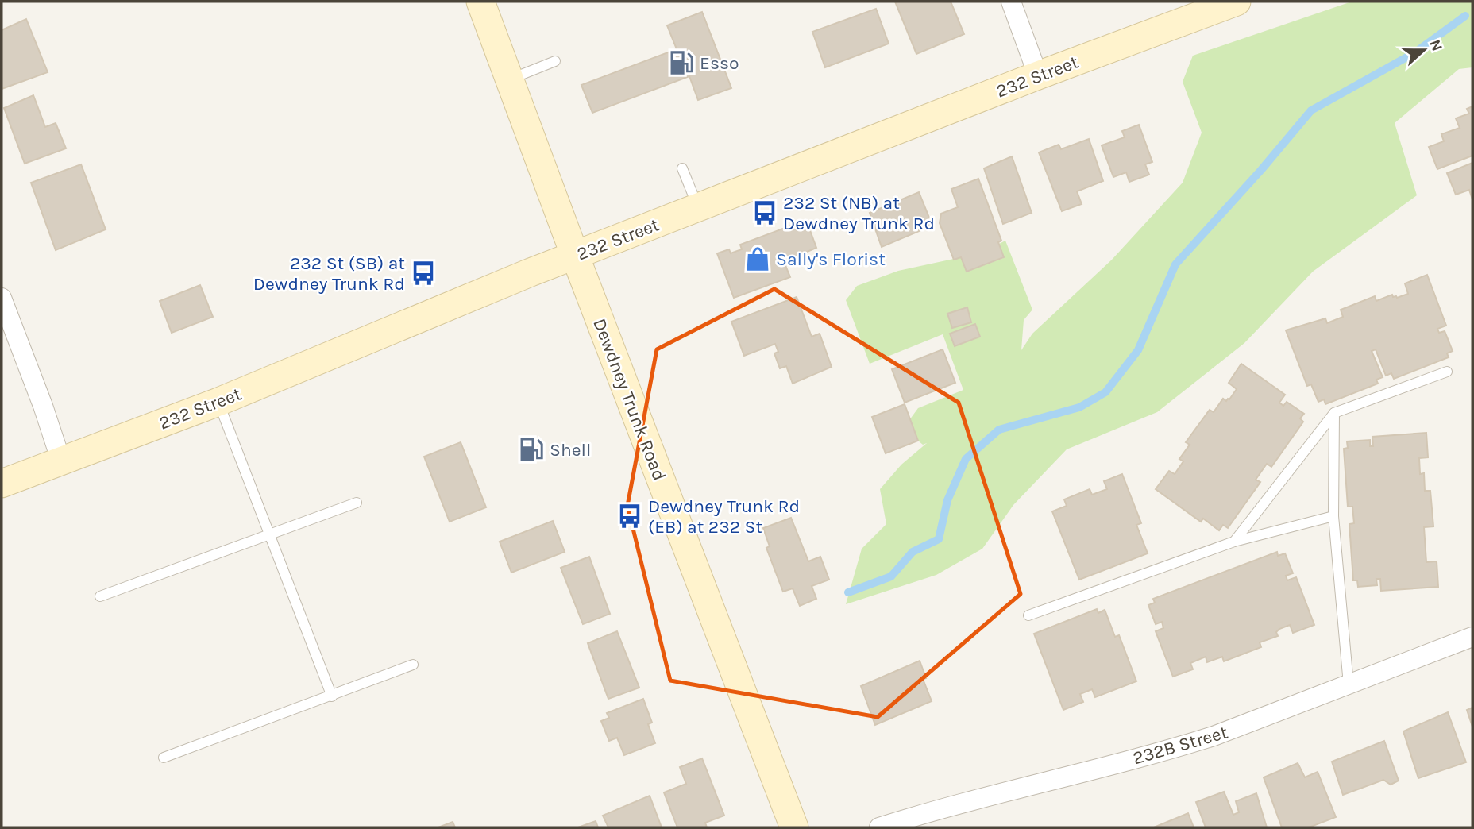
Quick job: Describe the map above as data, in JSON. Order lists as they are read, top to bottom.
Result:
{
  "streets": {
    "main road": ["232 Street", "Dewdney Trunk Road"],
    "street": ["232B Street"]
  },
  "crossings": [
    ["232 Street", "Dewdney Trunk Road"]
  ],
  "places": {
    "fuel station": ["Esso", "Shell"],
    "bus stop": ["232 St (NB) at Dewdney Trunk Rd", "232 St (SB) at Dewdney Trunk Rd", "Dewdney Trunk Rd (EB) at 232 St"],
    "shop": ["Sally's Florist"]
  },
  "north": "right"
}
